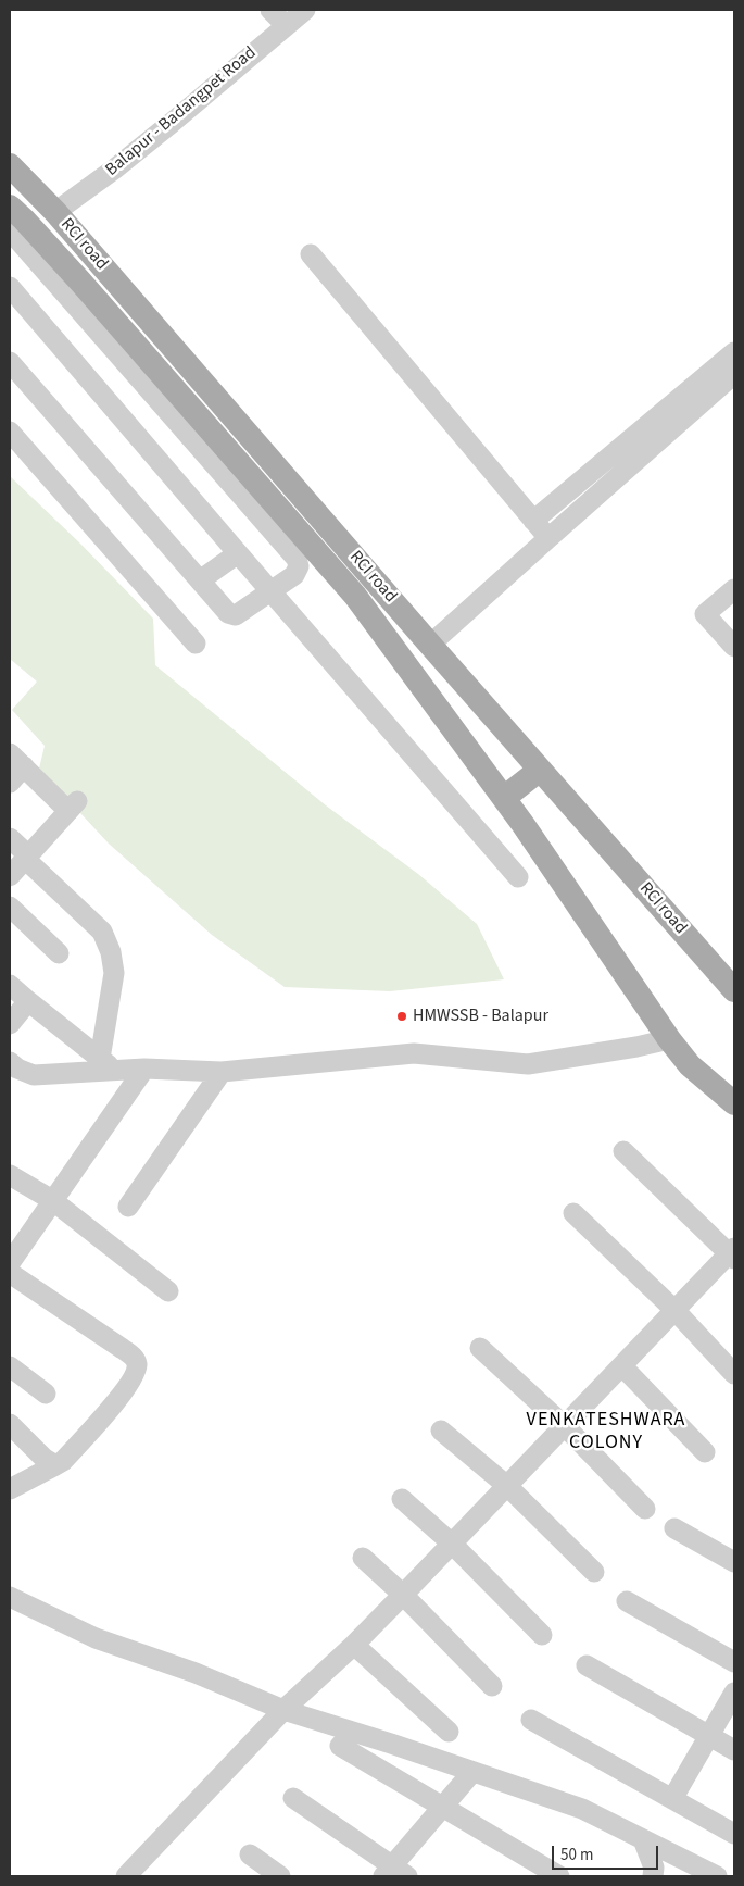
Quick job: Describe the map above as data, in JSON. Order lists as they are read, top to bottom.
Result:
{
  "streets": {
    "main road": ["RCI road"],
    "street": ["Balapur - Badangpet Road"]
  },
  "crossings": [
    ["Balapur - Badangpet Road", "RCI road"]
  ],
  "districts": ["VENKATESHWARA COLONY"],
  "places": ["HMWSSB - Balapur"],
  "scale_bar": "50 m"
}
